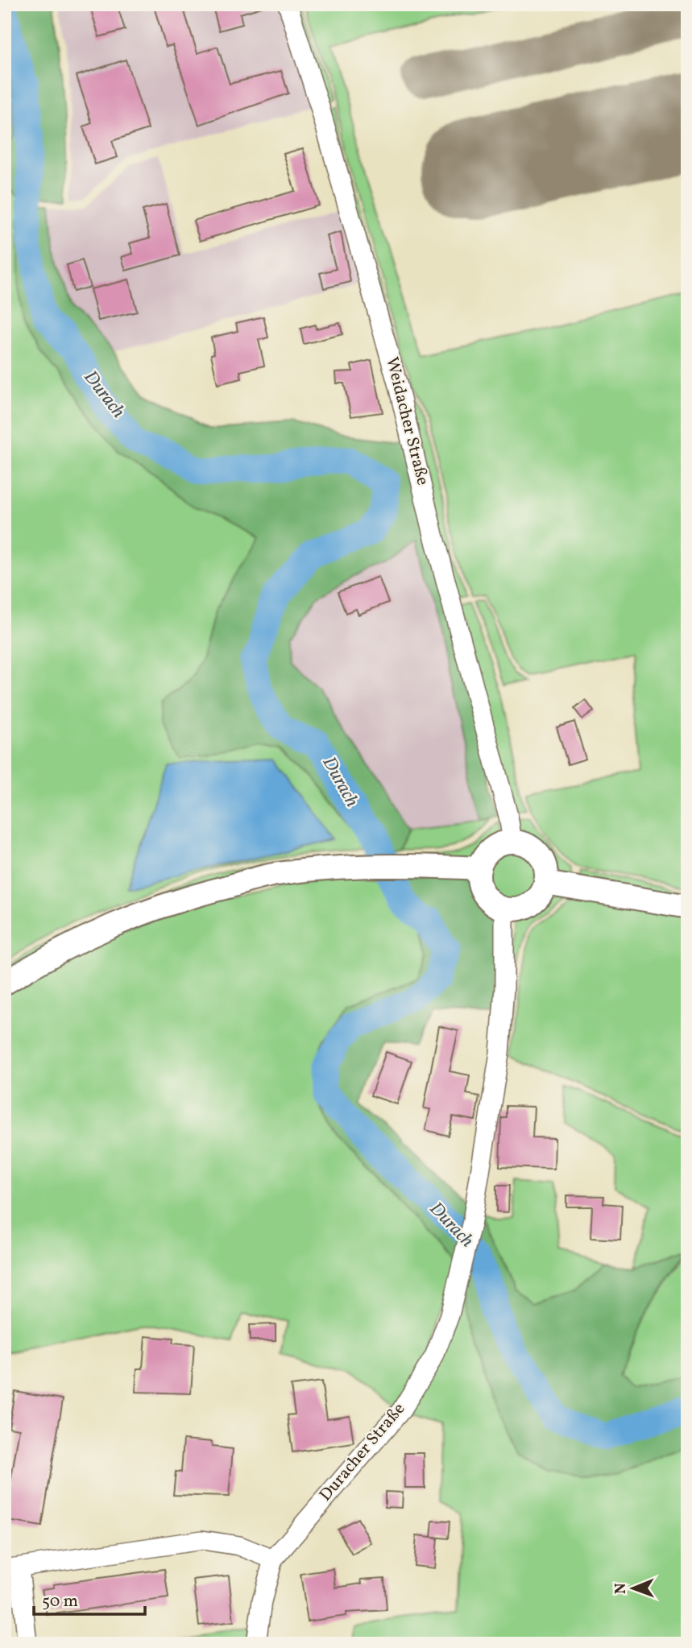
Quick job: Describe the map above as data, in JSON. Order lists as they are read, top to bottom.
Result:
{
  "streets": {
    "street": ["Weidacher Straße", "Duracher Straße"]
  },
  "crossings": [
    ["Weidacher Straße", "Duracher Straße"]
  ],
  "water": ["Durach"],
  "scale_bar": "50 m",
  "north": "left"
}
